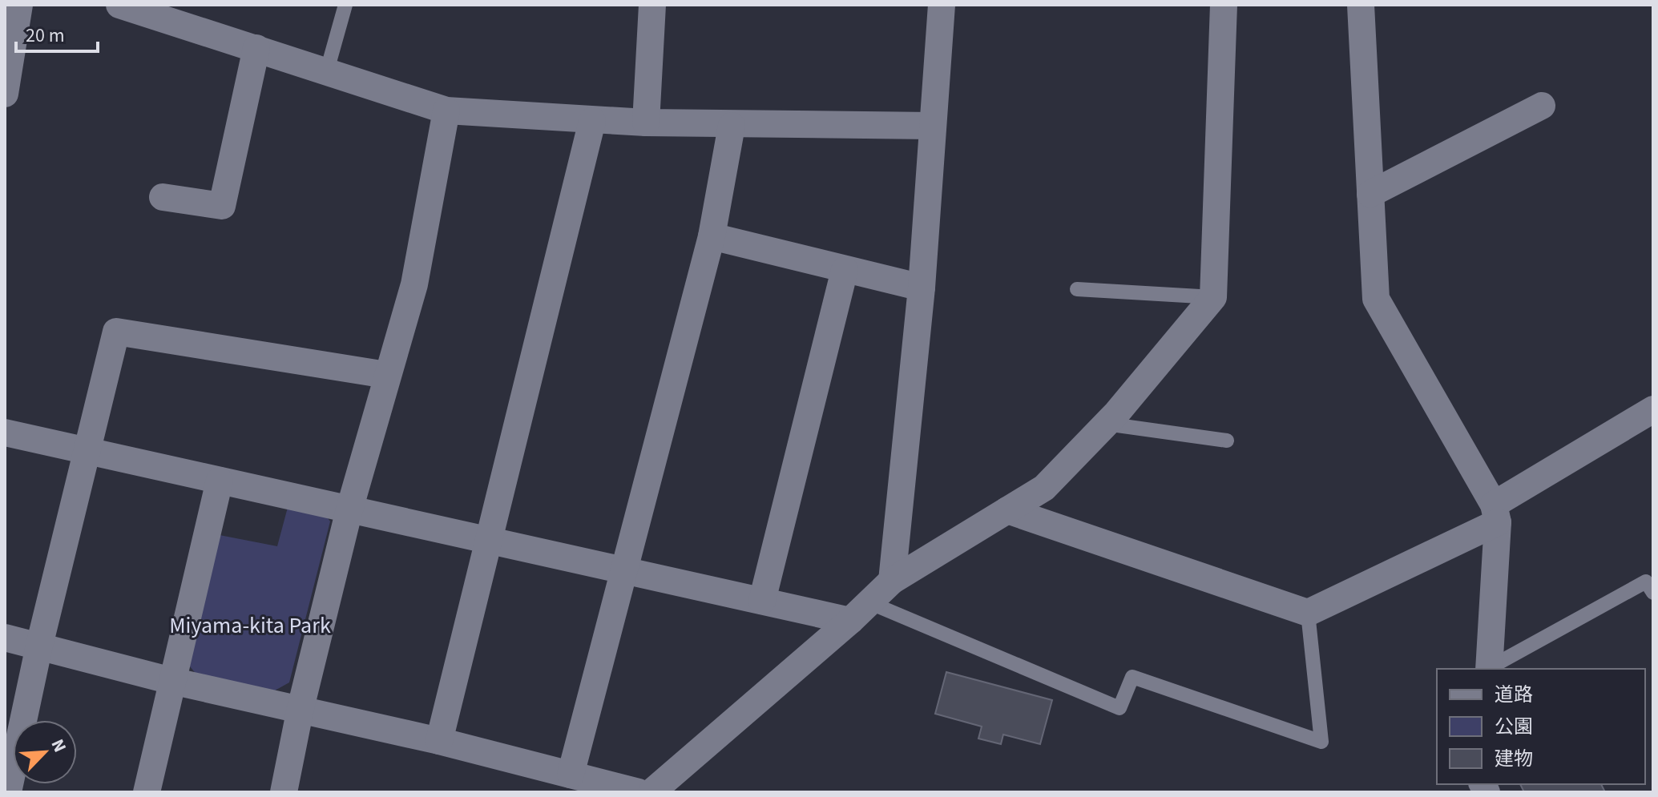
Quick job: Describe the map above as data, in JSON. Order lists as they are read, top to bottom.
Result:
{
  "parks": ["Miyama-kita Park"],
  "legend": ["道路", "公園", "建物"],
  "scale_bar": "20 m",
  "north": "top right"
}
